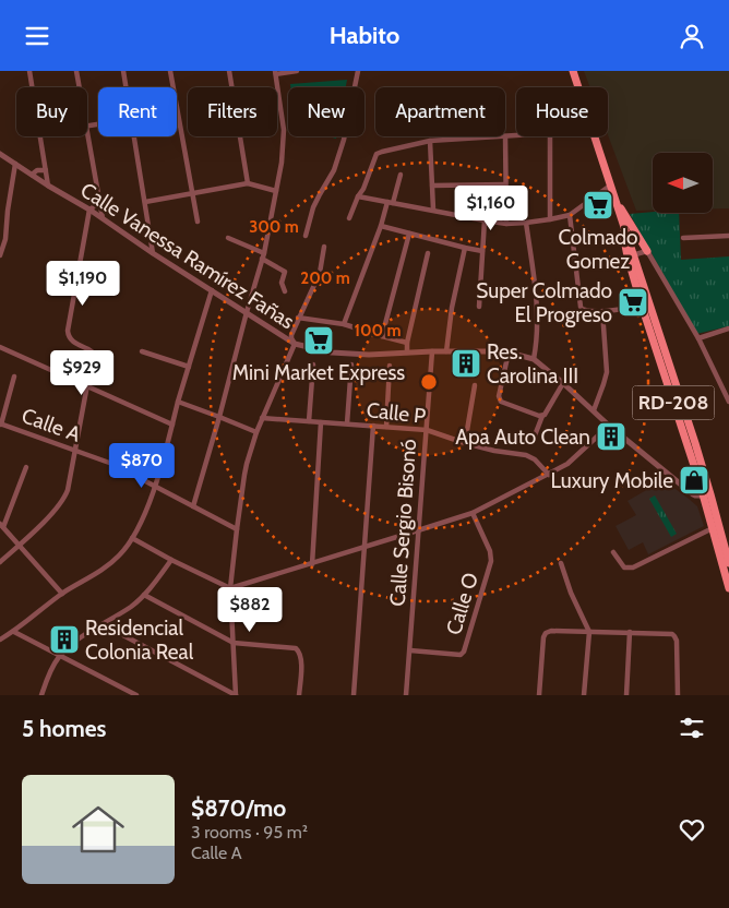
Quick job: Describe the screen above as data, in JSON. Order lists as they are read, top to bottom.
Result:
{
  "streets": {
    "main road": ["RD-208"],
    "street": [
      "Calle Vanessa Ramírez Fañas",
      "Calle P",
      "Calle A",
      "Calle Sergio Bisonó",
      "Calle O"
    ]
  },
  "crossings": [
    ["Calle Vanessa Ramírez Fañas", "RD-208"],
    ["Calle Vanessa Ramírez Fañas", "Calle Sergio Bisonó"],
    ["Calle P", "Calle Sergio Bisonó"],
    ["Calle Sergio Bisonó", "Calle O"]
  ],
  "places": {
    "supermarket": ["Colmado Gomez", "Super Colmado El Progreso", "Mini Market Express"],
    "building": ["Res. Carolina III", "Apa Auto Clean", "Residencial Colonia Real"],
    "shop": ["Luxury Mobile"]
  },
  "north": "left",
  "page": {
    "header": "Habito",
    "chip": [
      "Buy",
      "Rent",
      "Filters",
      "New",
      "Apartment",
      "House"
    ],
    "price": [
      "$1,160",
      "$1,190",
      "$929",
      "$870",
      "$882"
    ],
    "heading": "5 homes",
    "list": [
      {
        "name": "$870/mo",
        "note": "3 rooms · 95 m² · Calle A"
      }
    ]
  },
  "rings": ["300 m", "200 m", "100 m"]
}
